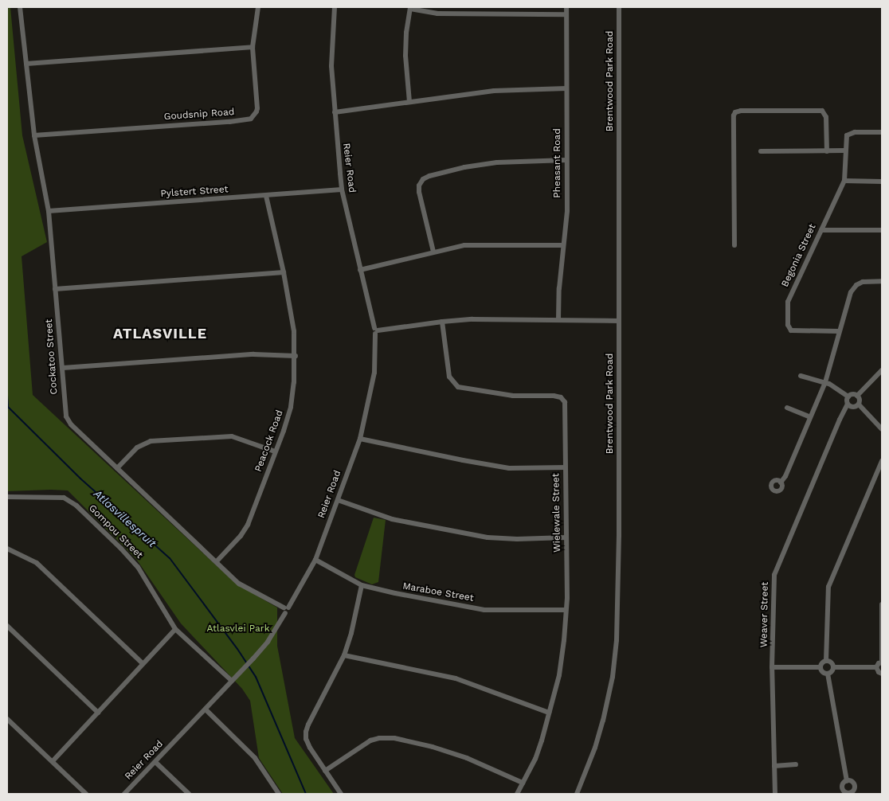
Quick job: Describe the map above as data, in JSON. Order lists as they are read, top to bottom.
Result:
{
  "streets": {
    "street": [
      "Brentwood Park Road",
      "Goudsnip Road",
      "Pheasant Road",
      "Reier Road",
      "Pylstert Street",
      "Begonia Street",
      "Cockatoo Street",
      "Peacock Road",
      "Wielewale Street",
      "Gompou Street",
      "Maraboe Street",
      "Weaver Street"
    ]
  },
  "crossings": [
    ["Goudsnip Road", "Cockatoo Street"],
    ["Reier Road", "Pylstert Street"],
    ["Reier Road", "Cockatoo Street"],
    ["Reier Road", "Gompou Street"],
    ["Reier Road", "Maraboe Street"],
    ["Pylstert Street", "Cockatoo Street"],
    ["Pylstert Street", "Peacock Road"],
    ["Cockatoo Street", "Peacock Road"],
    ["Wielewale Street", "Maraboe Street"]
  ],
  "districts": ["ATLASVILLE"],
  "water": ["Atlasvillespruit"],
  "parks": ["Atlasvlei Park"]
}
